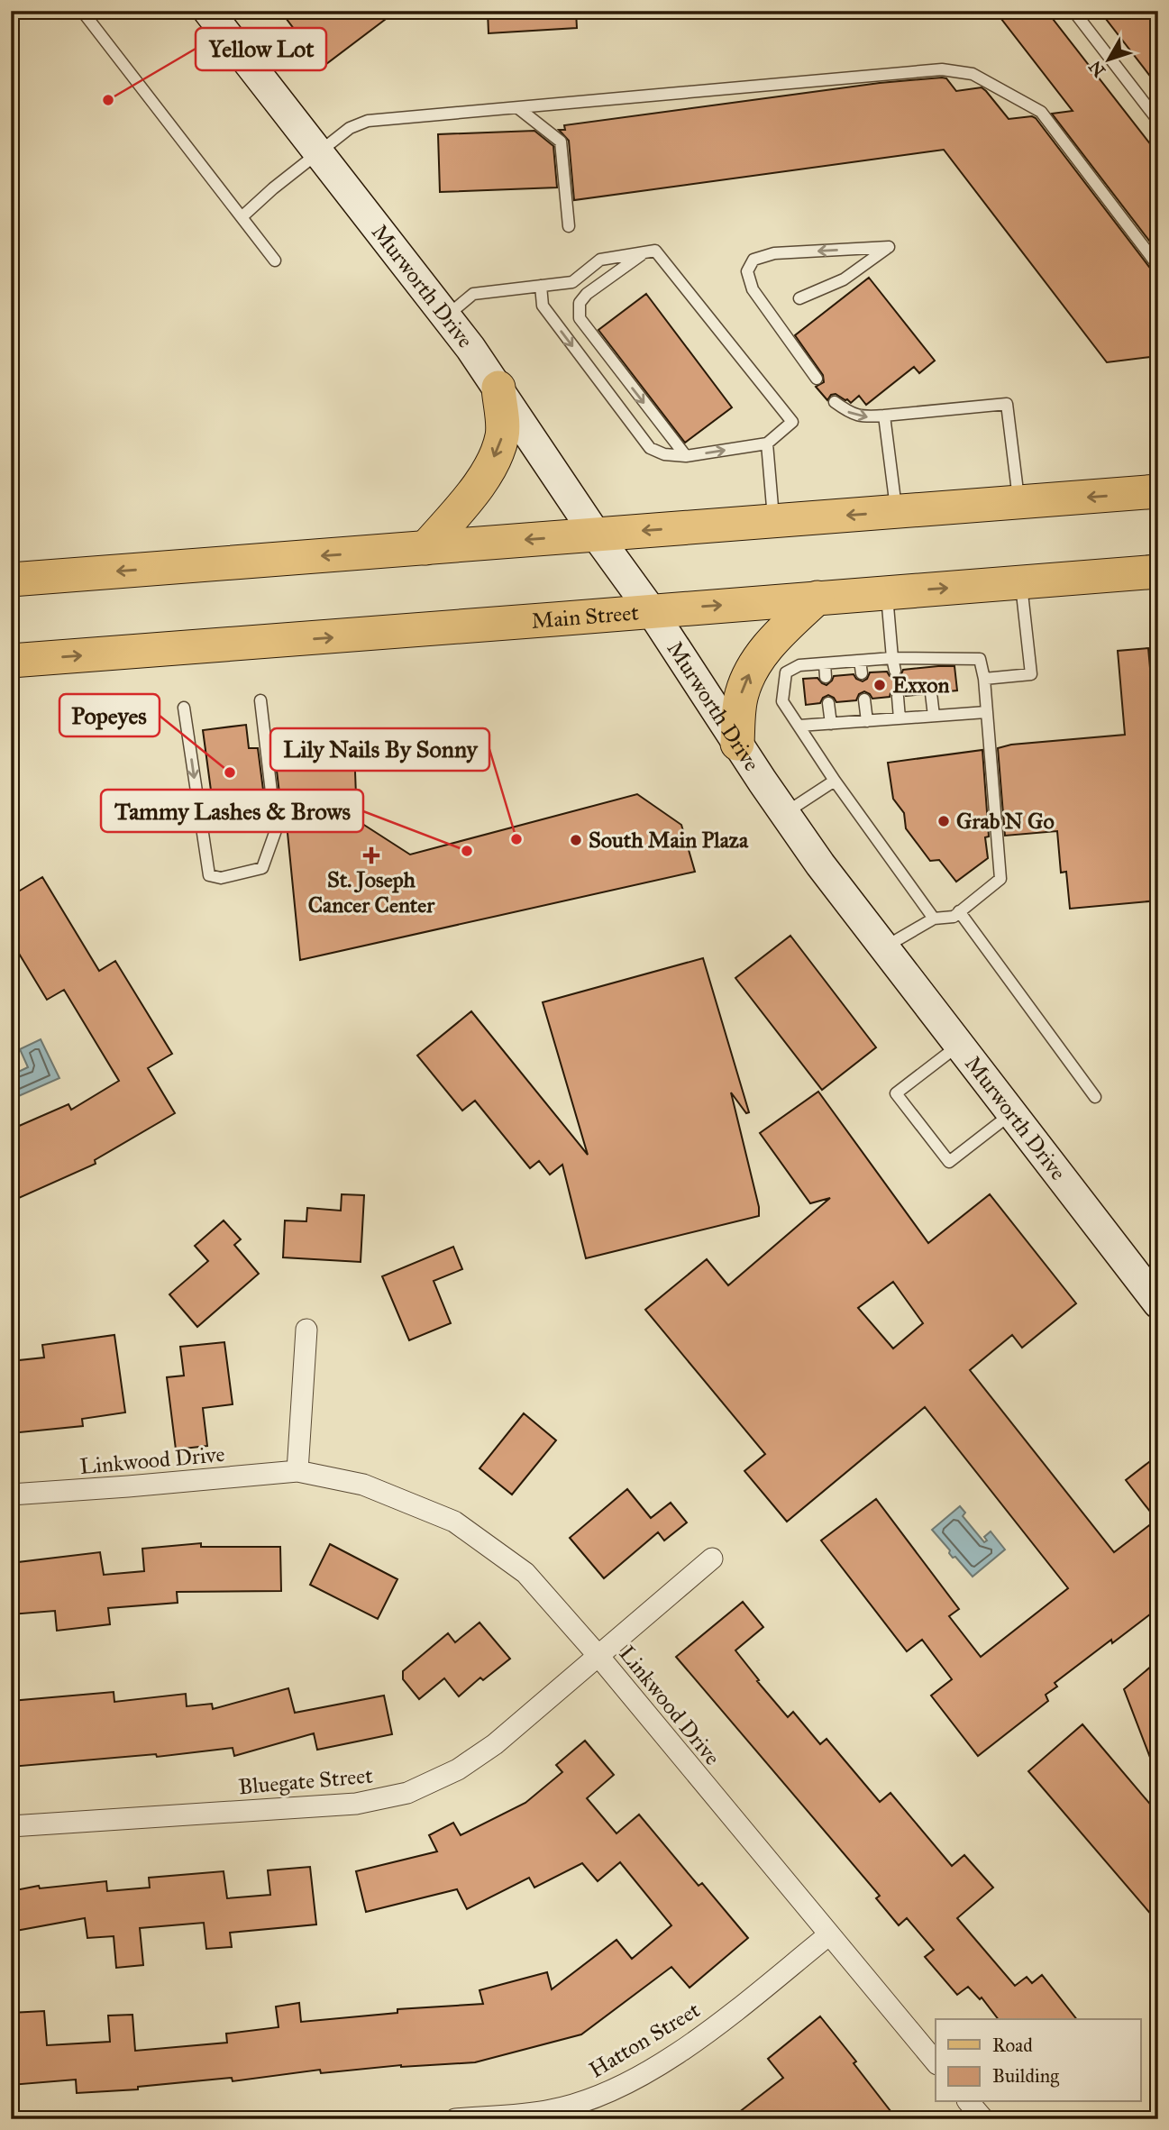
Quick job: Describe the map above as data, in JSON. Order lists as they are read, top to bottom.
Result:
{
  "streets": {
    "main road": ["Main Street"],
    "street": [
      "Murworth Drive",
      "Linkwood Drive",
      "Bluegate Street",
      "Hatton Street"
    ]
  },
  "crossings": [
    ["Murworth Drive", "Main Street"],
    ["Linkwood Drive", "Bluegate Street"],
    ["Linkwood Drive", "Hatton Street"]
  ],
  "places": {
    "other": [
      "Yellow Lot",
      "Exxon",
      "Popeyes",
      "Grab N Go",
      "Lily Nails By Sonny",
      "South Main Plaza",
      "Tammy Lashes & Brows"
    ],
    "health": ["St. Joseph Cancer Center"]
  },
  "legend": ["Road", "Building"],
  "north": "bottom left"
}
